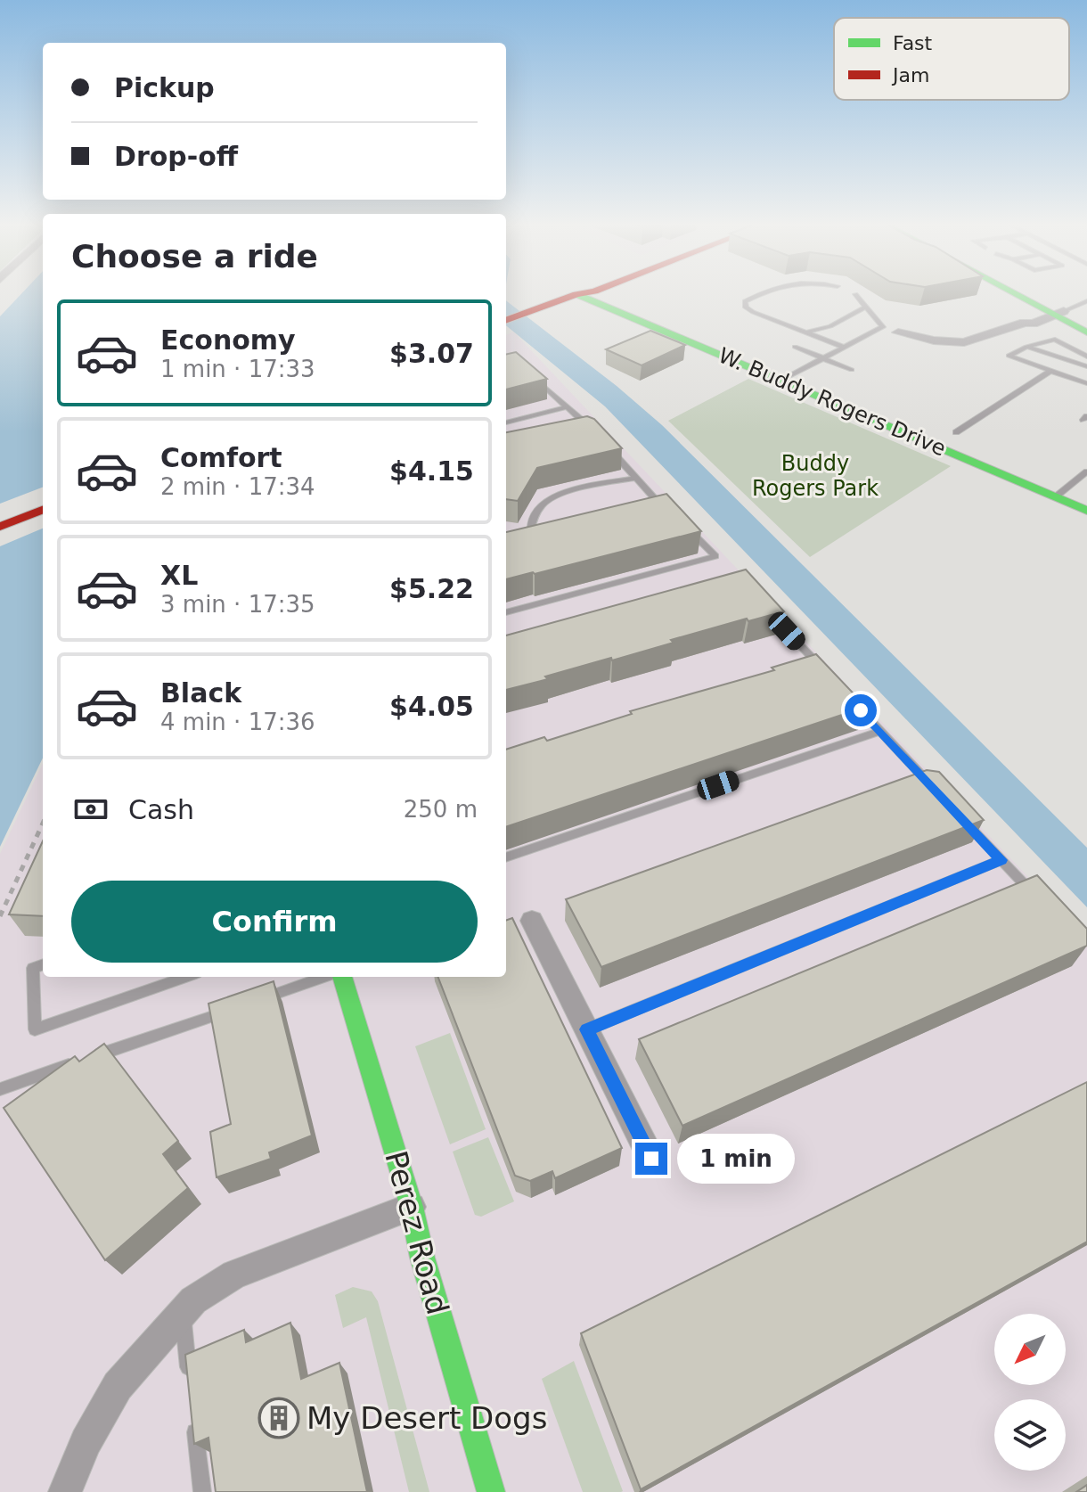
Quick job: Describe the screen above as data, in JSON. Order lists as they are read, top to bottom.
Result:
{
  "streets": {
    "main road": ["W. Buddy Rogers Drive", "Perez Road"]
  },
  "parks": ["Buddy Rogers Park"],
  "places": {
    "building": ["My Desert Dogs"]
  },
  "legend": ["Fast", "Jam"],
  "north": "bottom left",
  "page": {
    "banner": ["Pickup", "Drop-off"],
    "heading": "Choose a ride",
    "list": [
      {
        "name": "Economy",
        "note": "1 min · 17:33",
        "value": "$3.07"
      },
      {
        "name": "Comfort",
        "note": "2 min · 17:34",
        "value": "$4.15"
      },
      {
        "name": "XL",
        "note": "3 min · 17:35",
        "value": "$5.22"
      },
      {
        "name": "Black",
        "note": "4 min · 17:36",
        "value": "$4.05"
      }
    ],
    "pay": ["Cash", "250 m"],
    "buttons": "Confirm",
    "bubble": "1 min"
  }
}
